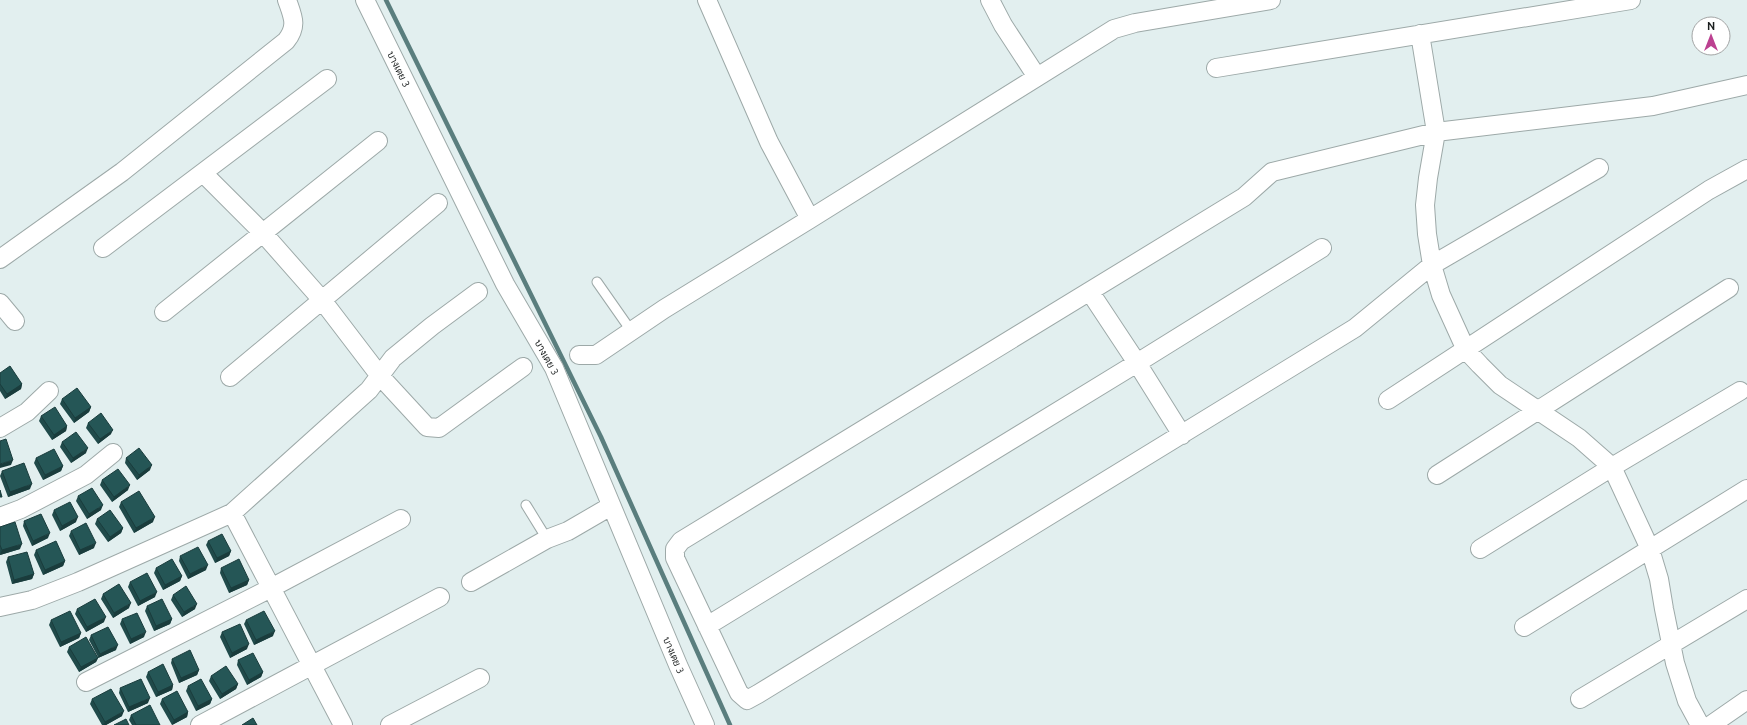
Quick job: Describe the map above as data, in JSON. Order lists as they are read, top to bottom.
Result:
{
  "streets": {
    "street": ["บางเตย 3"]
  },
  "north": "top"
}
